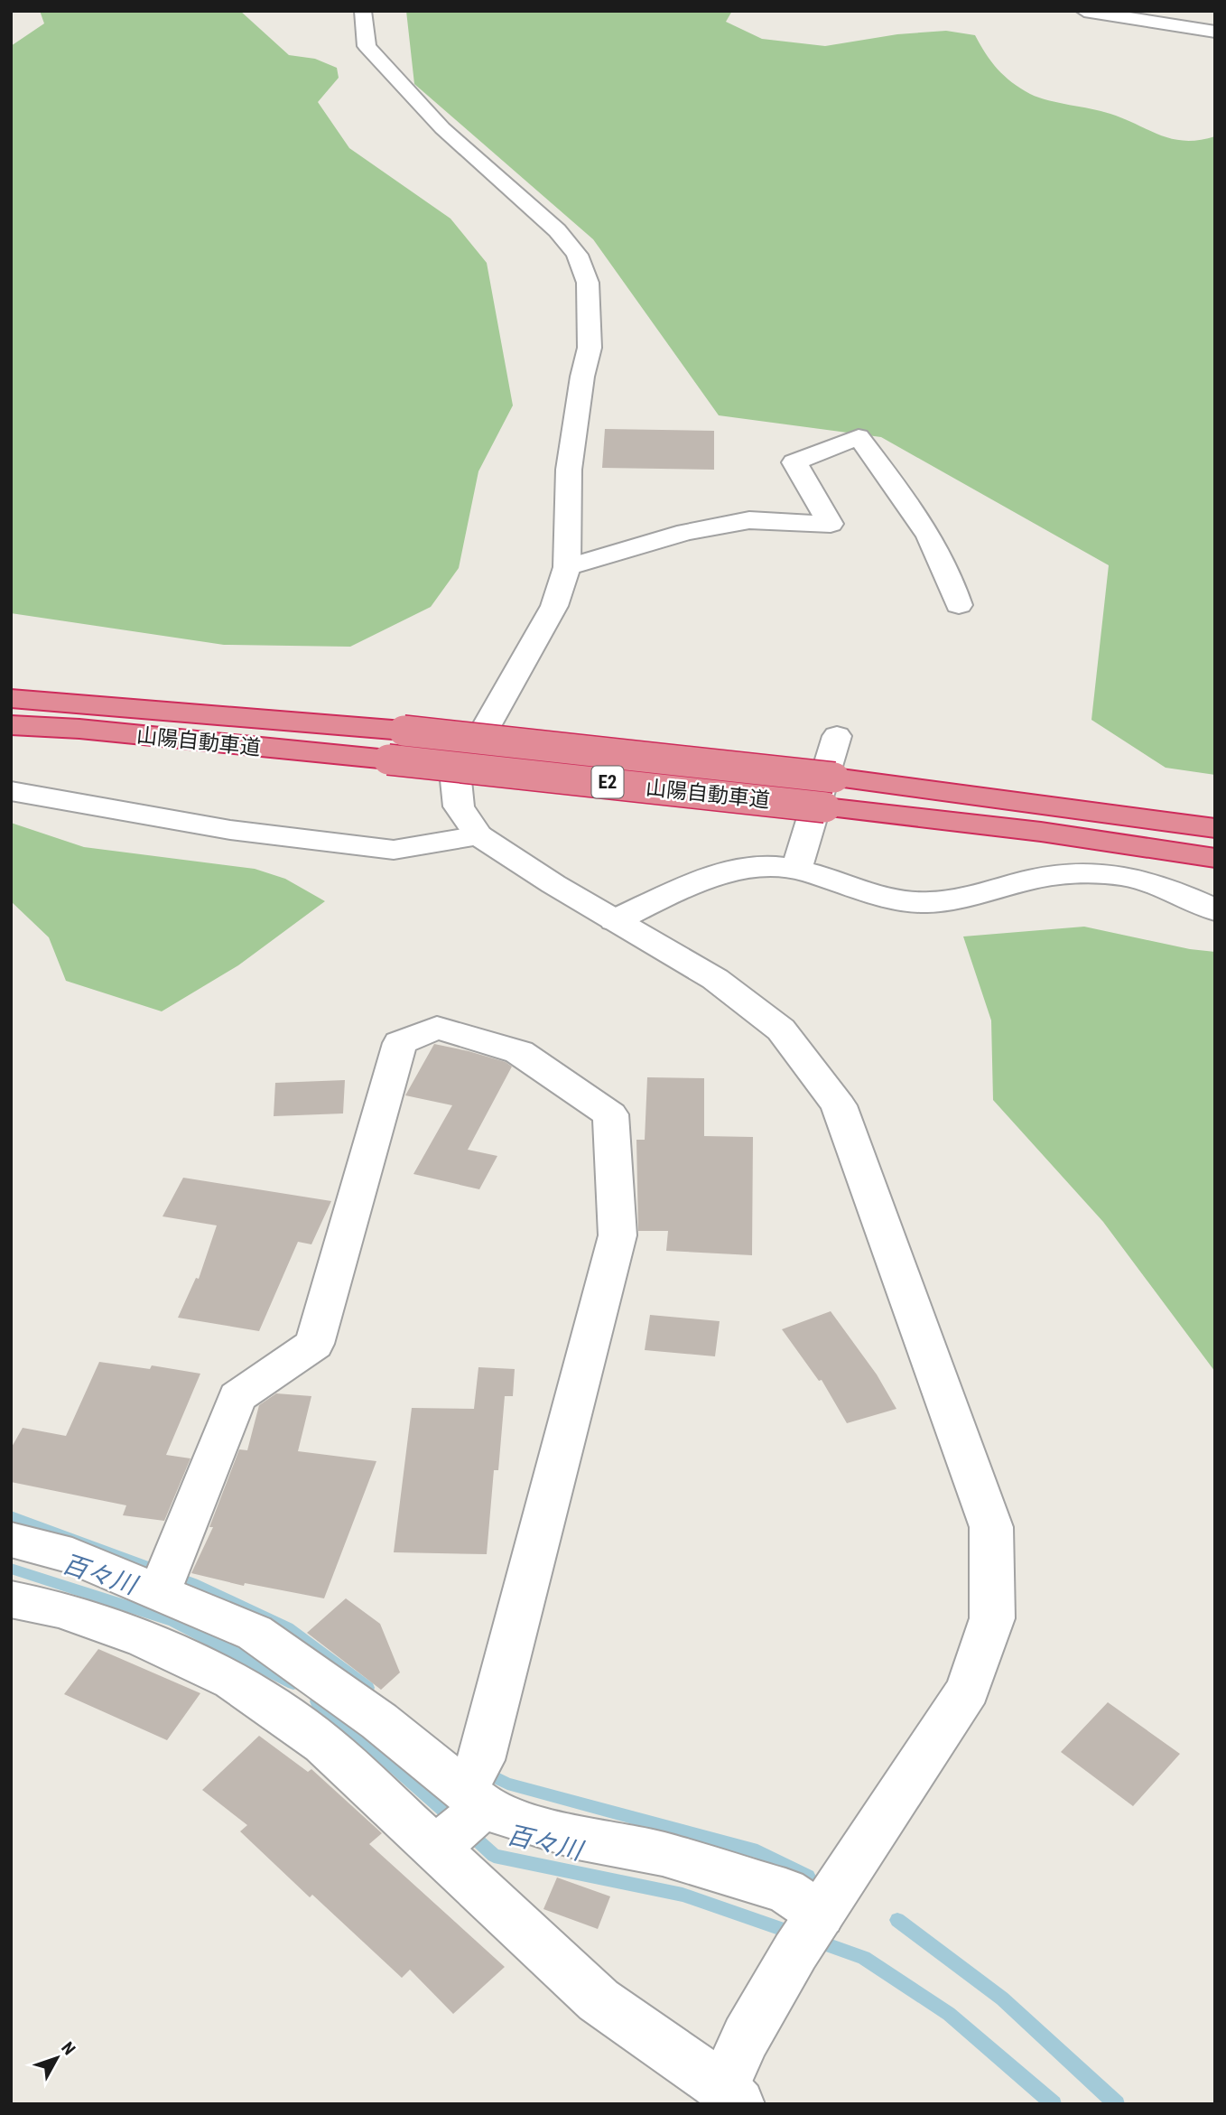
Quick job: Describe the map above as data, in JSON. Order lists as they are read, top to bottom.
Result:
{
  "streets": {
    "highway": ["山陽自動車道", "E2"]
  },
  "water": ["百々川"],
  "north": "top right"
}
